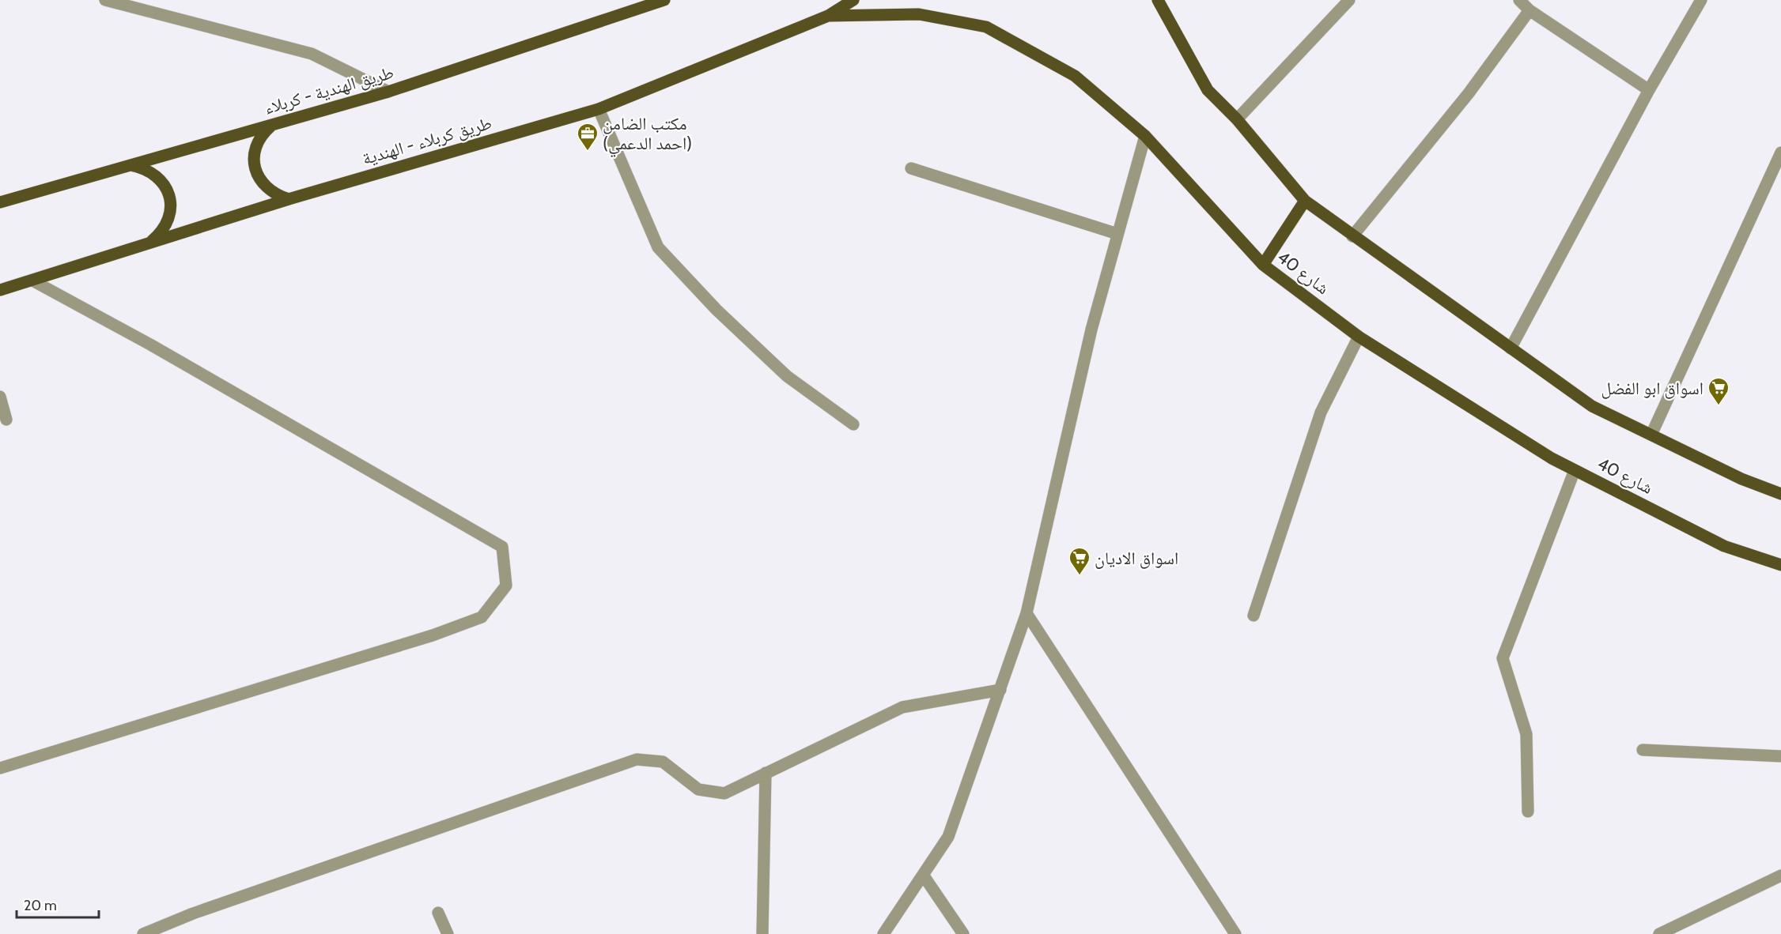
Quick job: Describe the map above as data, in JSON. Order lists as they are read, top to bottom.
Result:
{
  "streets": {
    "main road": ["طريق الهندية - كربلاء", "طريق كربلاء - الهندية", "شارع 40"]
  },
  "crossings": [
    ["طريق كربلاء - الهندية", "شارع 40"]
  ],
  "places": {
    "office": ["مكتب الضامن (احمد الدعمي)"],
    "supermarket": ["اسواق ابو الفضل", "اسواق الاديان"]
  },
  "scale_bar": "20 m"
}
